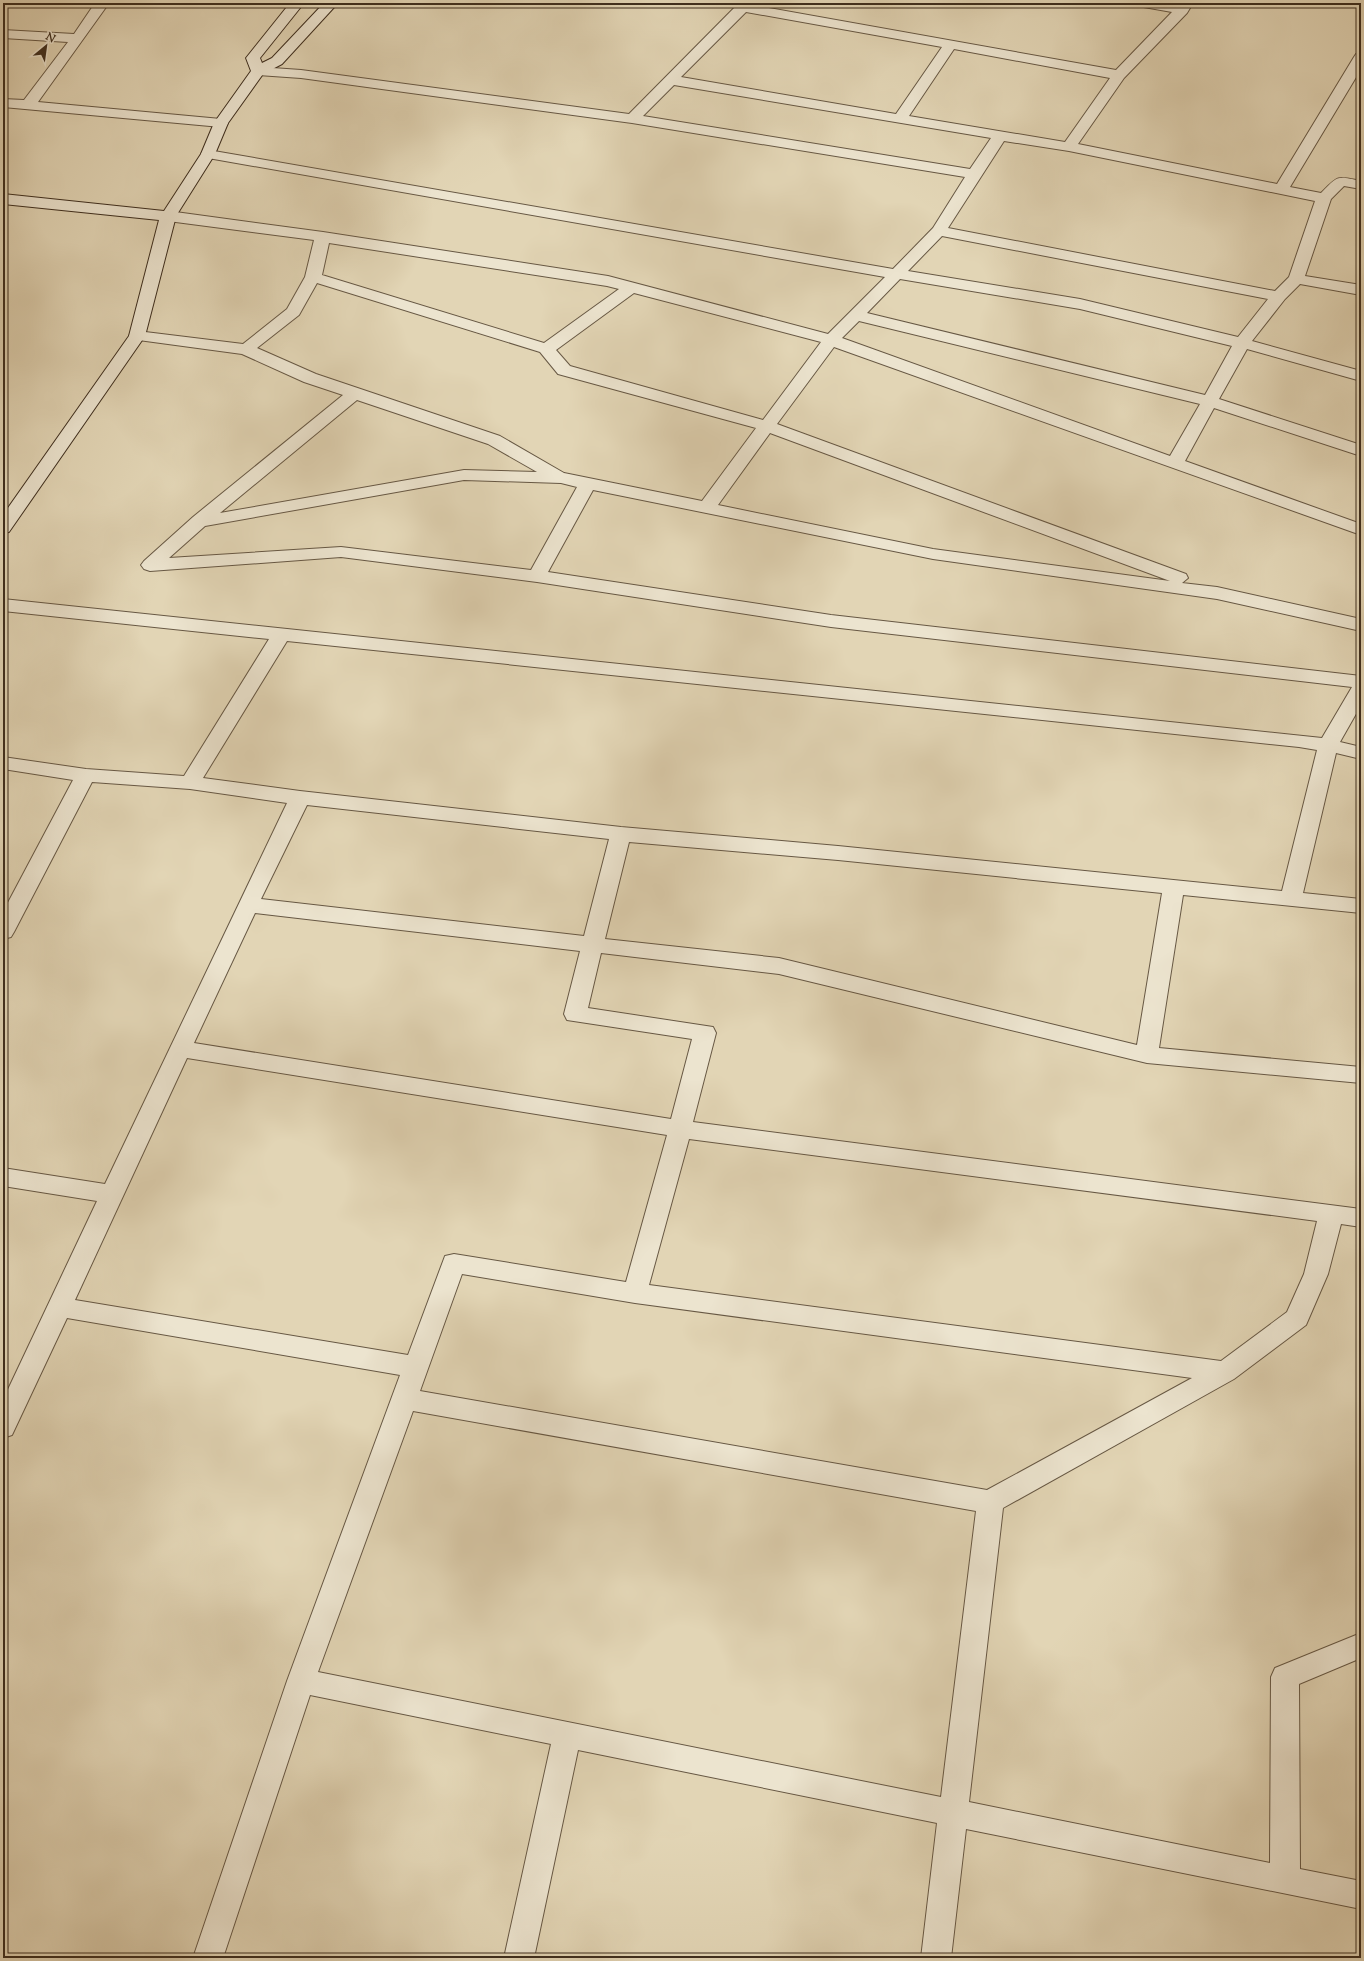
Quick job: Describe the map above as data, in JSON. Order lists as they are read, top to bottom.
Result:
{
  "north": "top right"
}
